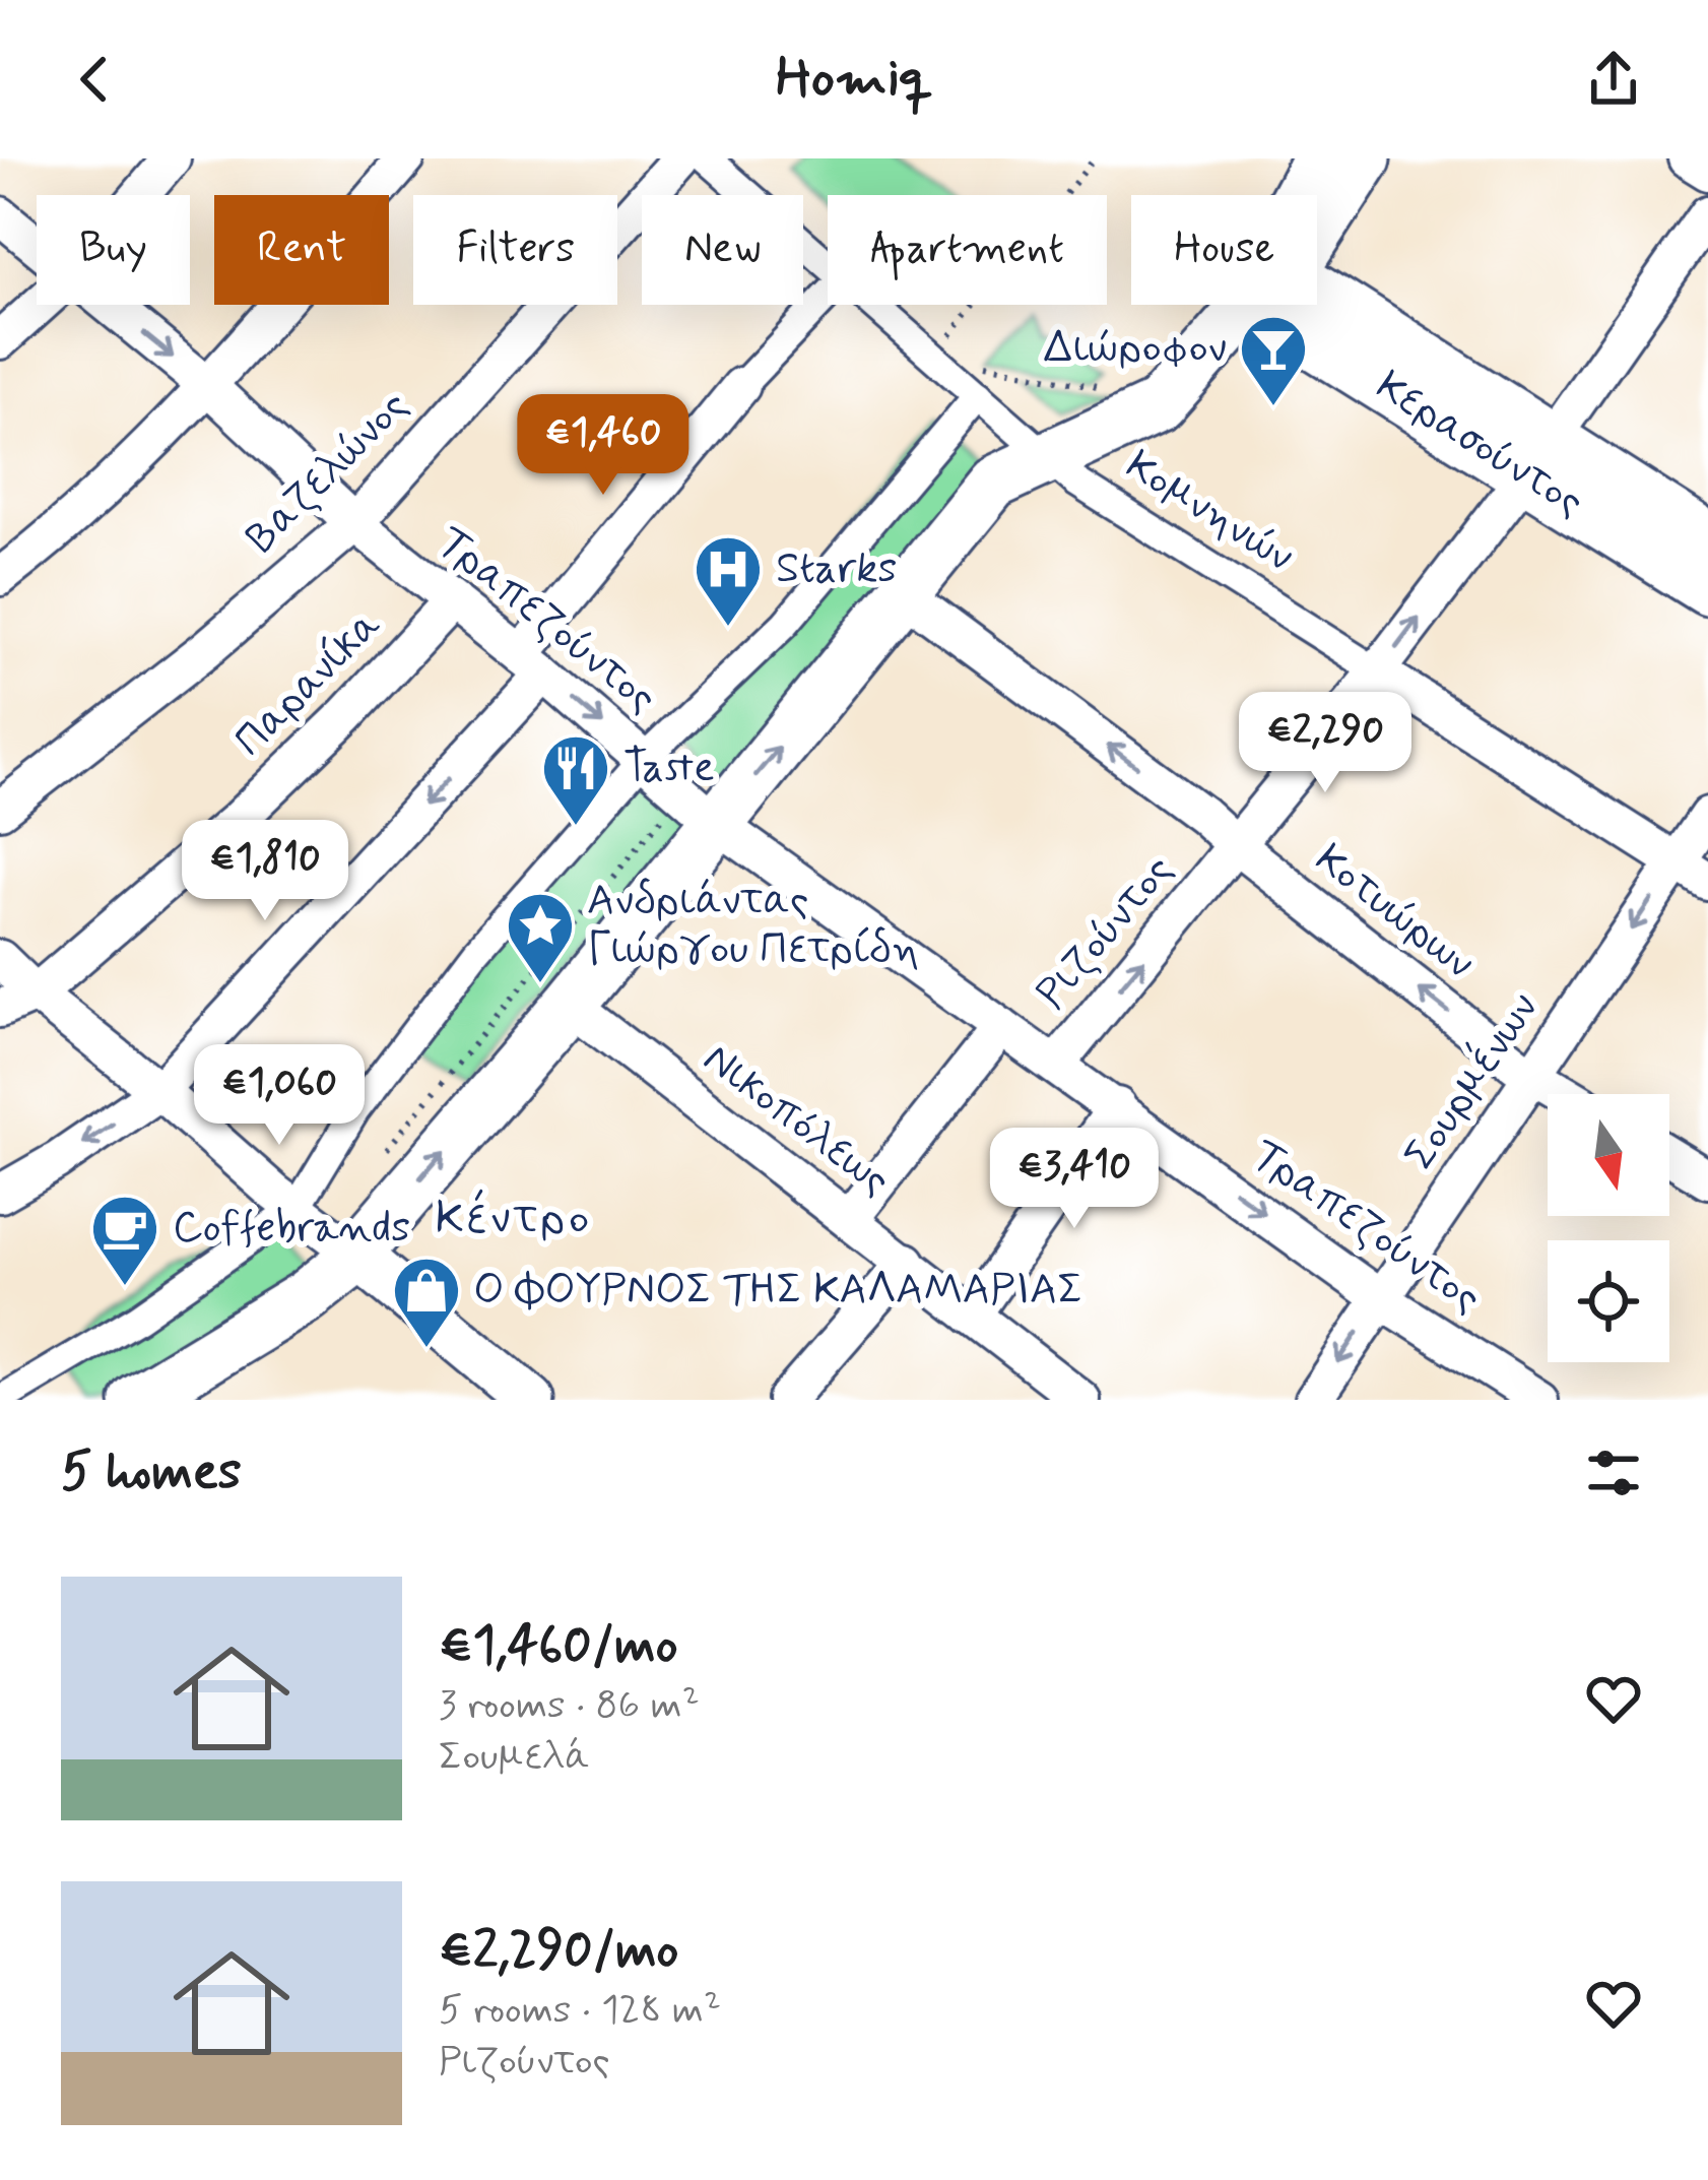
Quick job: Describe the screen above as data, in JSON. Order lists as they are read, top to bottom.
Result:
{
  "streets": {
    "main road": ["Κερασούντος"],
    "street": [
      "Βαζελώνος",
      "Κομνηνών",
      "Τραπεζούντος",
      "Παρανίκα",
      "Κοτυώρων",
      "Ριζούντος",
      "Σουρμένων",
      "Νικοπόλεως"
    ]
  },
  "crossings": [
    ["Κερασούντος", "Ριζούντος"],
    ["Βαζελώνος", "Τραπεζούντος"],
    ["Κομνηνών", "Ριζούντος"],
    ["Κομνηνών", "Σουρμένων"],
    ["Τραπεζούντος", "Παρανίκα"],
    ["Τραπεζούντος", "Ριζούντος"],
    ["Τραπεζούντος", "Σουρμένων"],
    ["Κοτυώρων", "Ριζούντος"],
    ["Κοτυώρων", "Σουρμένων"],
    ["Ριζούντος", "Νικοπόλεως"]
  ],
  "one_way": ["Κοτυώρων", "Ριζούντος"],
  "districts": ["Κέντρο"],
  "places": {
    "bar": ["Διώροφον"],
    "hospital": ["Starks"],
    "restaurant": ["Taste"],
    "place": ["Ανδριάντας Γιώργου Πετρίδη"],
    "cafe": ["Coffebrands"],
    "shop": ["Ο ΦΟΥΡΝΟΣ ΤΗΣ ΚΑΛΑΜΑΡΙΑΣ"]
  },
  "north": "bottom",
  "page": {
    "header": "Homiq",
    "chip": [
      "Buy",
      "Rent",
      "Filters",
      "New",
      "Apartment",
      "House"
    ],
    "price": [
      "€1,460",
      "€2,290",
      "€1,810",
      "€1,060",
      "€3,410"
    ],
    "heading": "5 homes",
    "list": [
      {
        "name": "€1,460/mo",
        "note": "3 rooms · 86 m² · Σουμελά"
      },
      {
        "name": "€2,290/mo",
        "note": "5 rooms · 128 m² · Ριζούντος"
      }
    ]
  }
}
